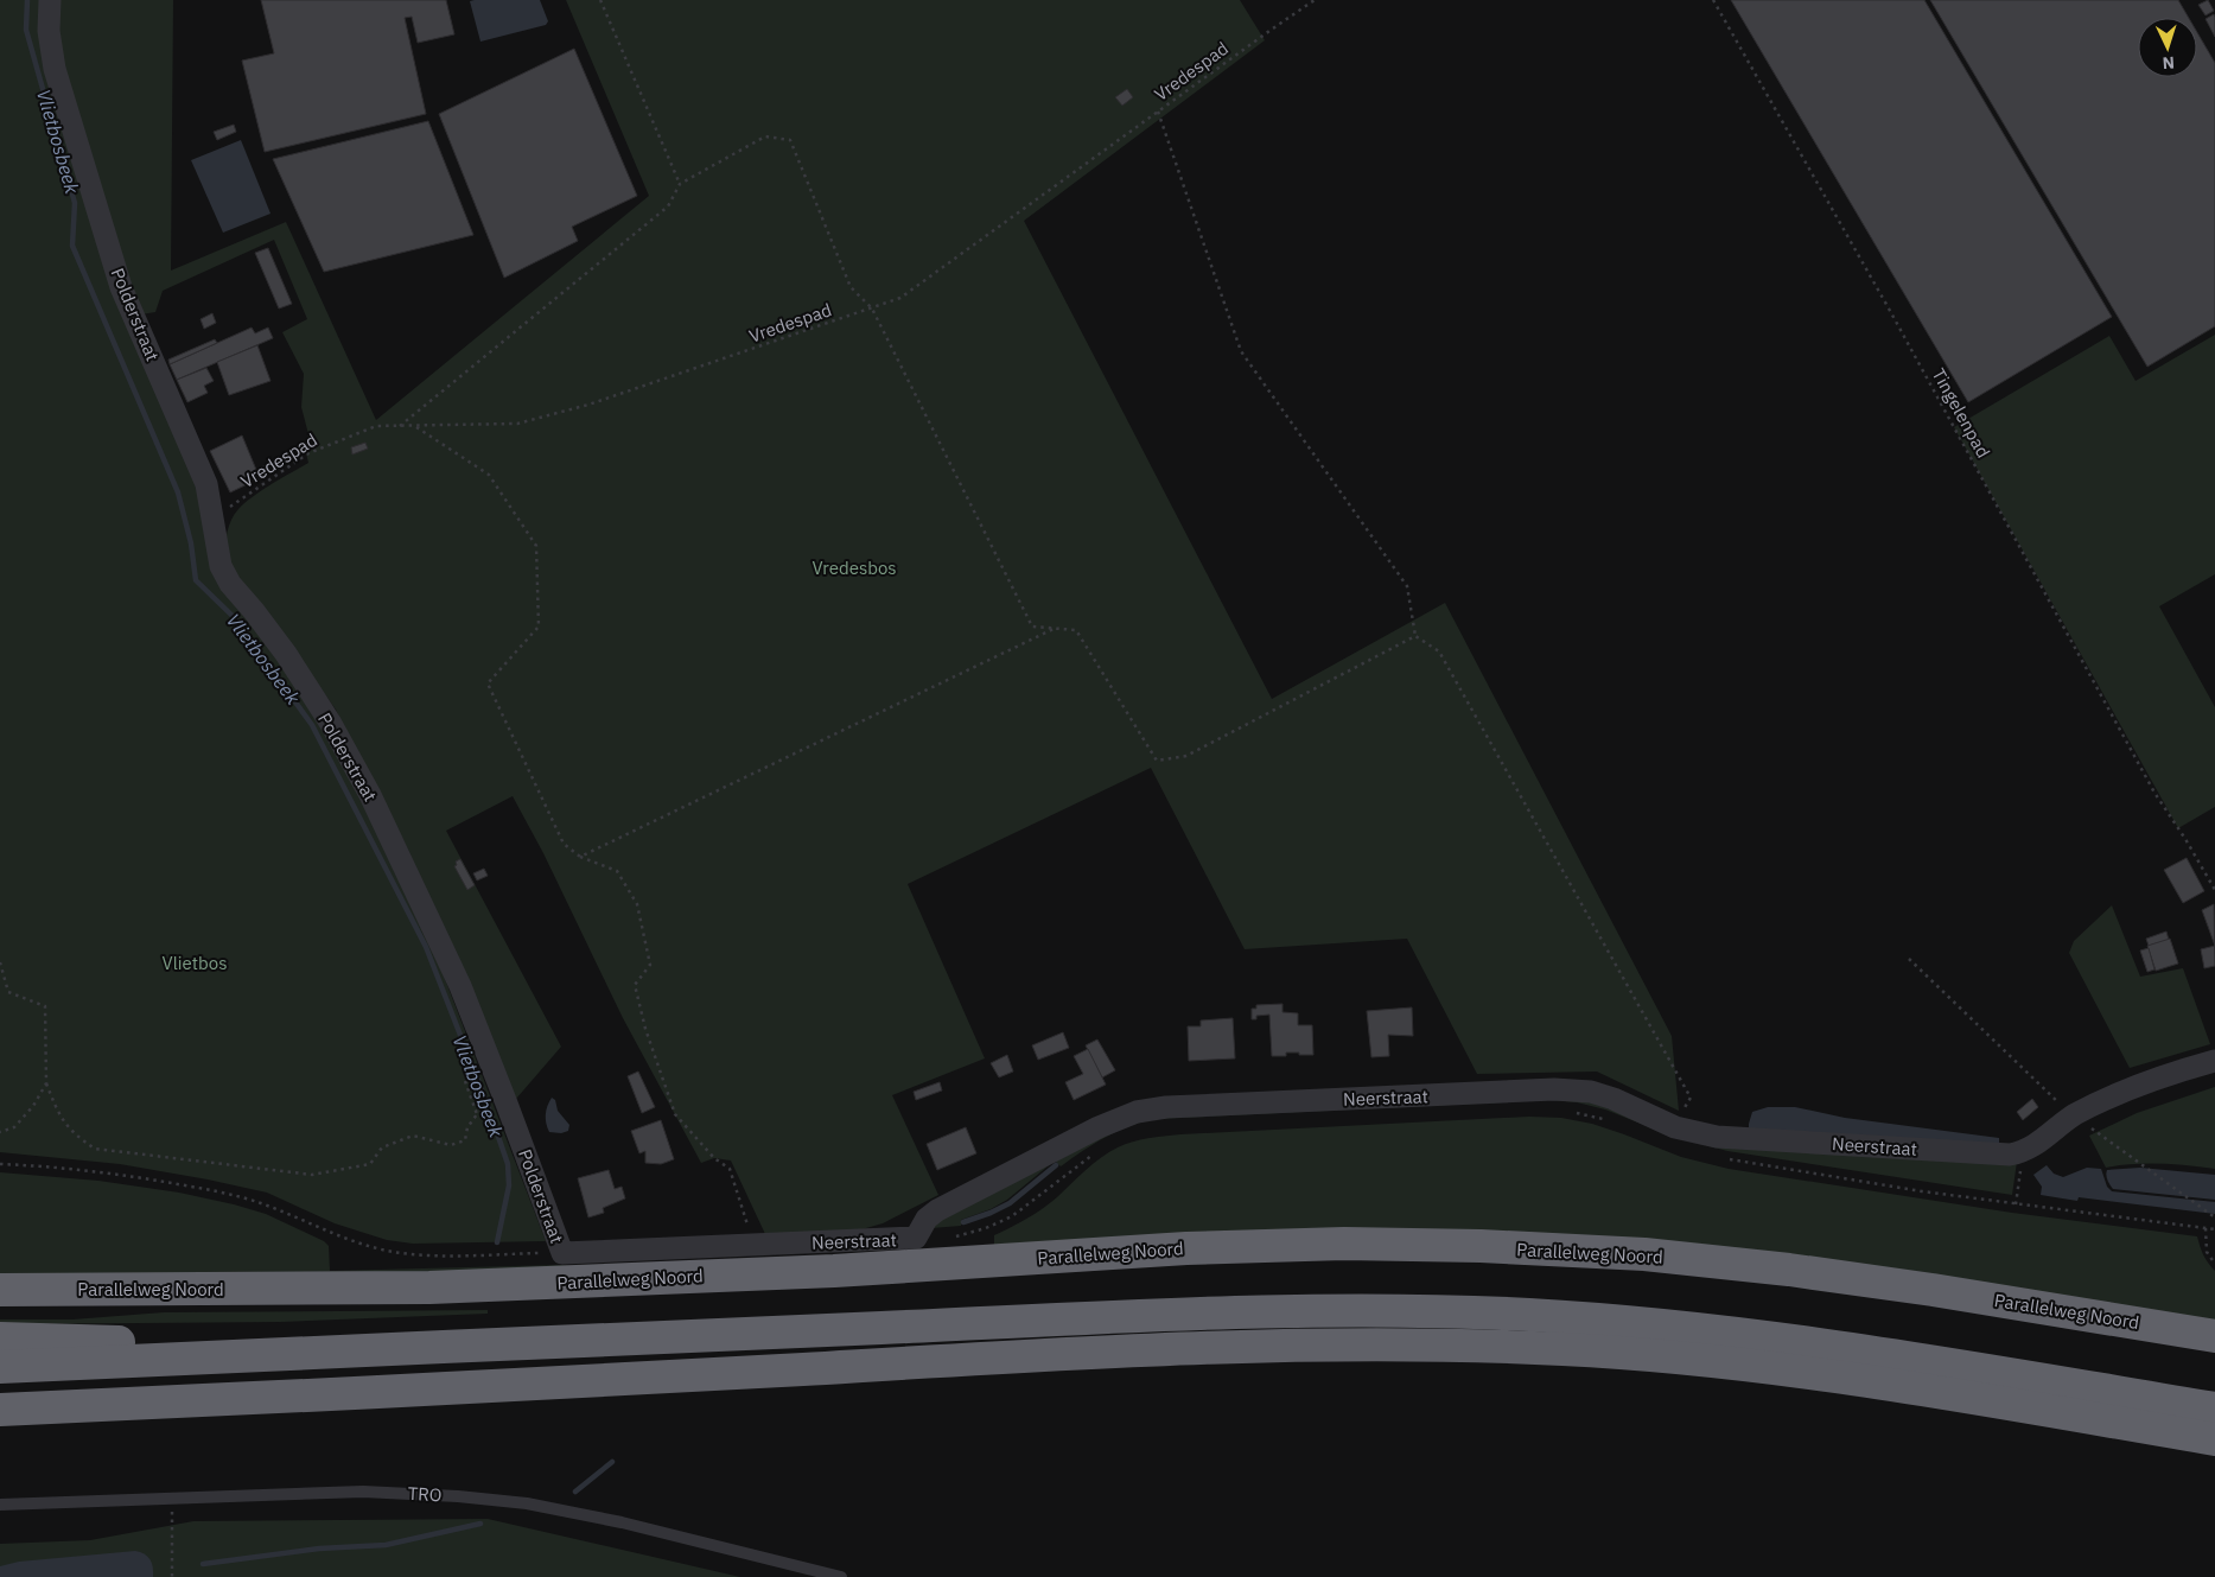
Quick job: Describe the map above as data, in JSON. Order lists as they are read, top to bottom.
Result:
{
  "streets": {
    "highway": ["Parallelweg Noord"],
    "street": ["Polderstraat", "Neerstraat"],
    "lane": ["TRO"],
    "path": ["Vredespad", "Tingelenpad"]
  },
  "crossings": [
    ["Vredespad", "Polderstraat"],
    ["Polderstraat", "Neerstraat"]
  ],
  "water": ["Vlietbosbeek"],
  "parks": ["Vredesbos", "Vlietbos"],
  "north": "bottom"
}
